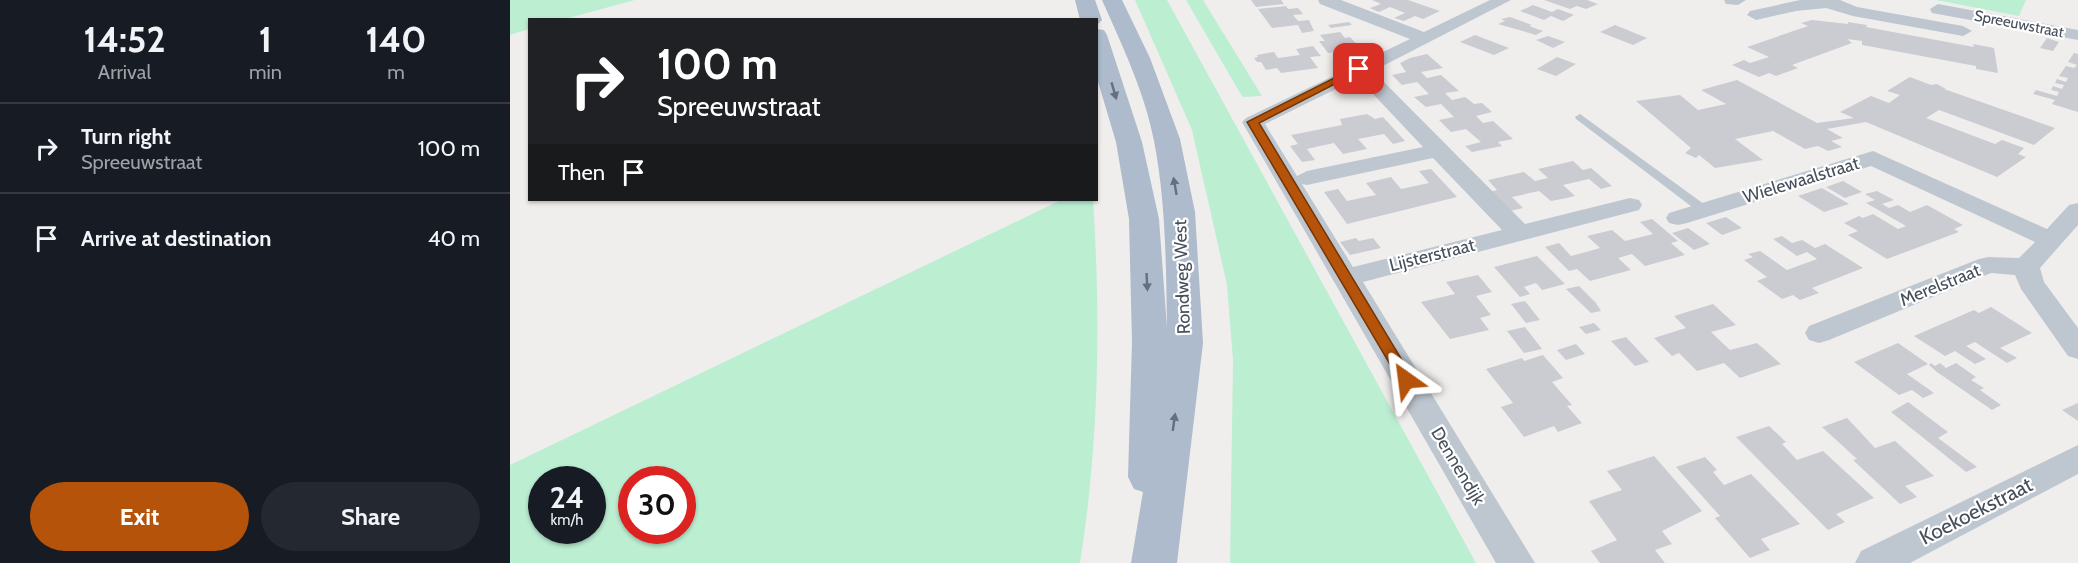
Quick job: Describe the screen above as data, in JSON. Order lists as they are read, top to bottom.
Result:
{
  "streets": {
    "main road": ["Rondweg West"],
    "street": [
      "Spreeuwstraat",
      "Wielewaalstraat",
      "Lijsterstraat",
      "Merelstraat",
      "Dennendijk",
      "Koekoekstraat"
    ]
  },
  "crossings": [
    ["Lijsterstraat", "Dennendijk"]
  ],
  "page": {
    "eta": [
      "14:52",
      "Arrival",
      "1",
      "min",
      "140",
      "m"
    ],
    "turn": ["100 m", "Spreeuwstraat"],
    "list": [
      {
        "name": "Turn right",
        "note": "Spreeuwstraat",
        "value": "100 m"
      },
      {
        "name": "Arrive at destination",
        "value": "40 m"
      }
    ],
    "then": "Then",
    "speed": "24 km/h",
    "limit": "30",
    "buttons": ["Exit", "Share"]
  }
}
